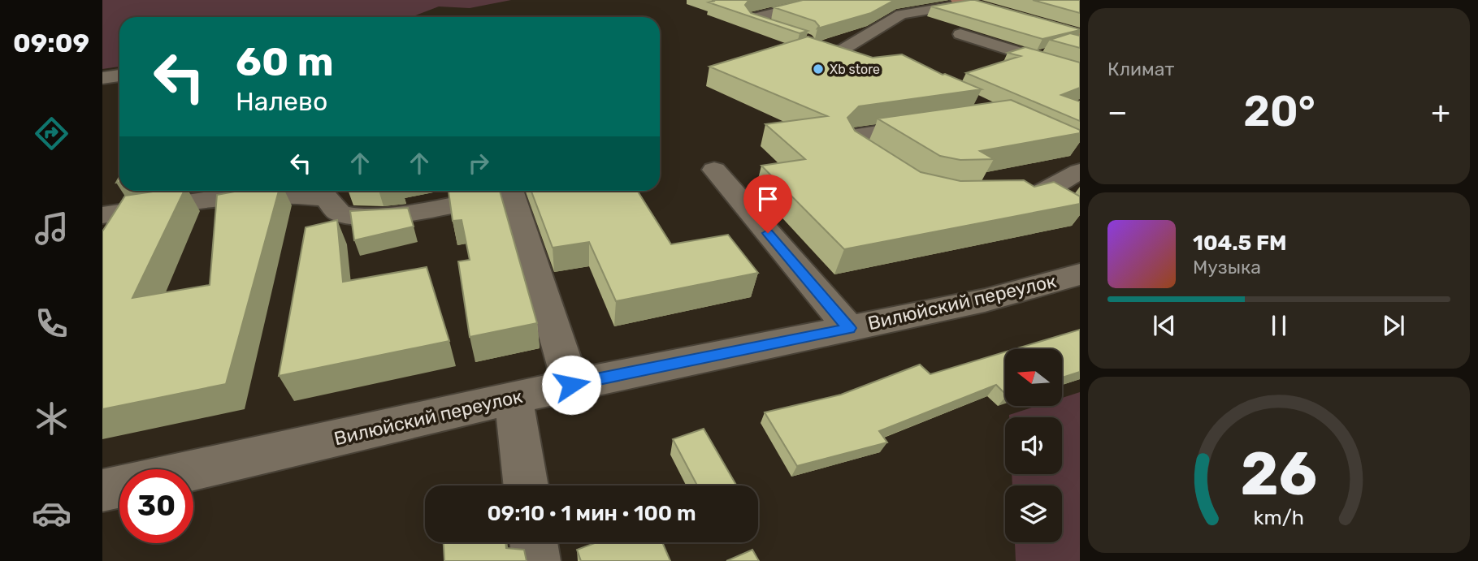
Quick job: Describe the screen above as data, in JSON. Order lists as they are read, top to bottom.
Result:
{
  "streets": {
    "street": ["Вилюйский переулок"]
  },
  "places": ["Xb store"],
  "north": "left",
  "page": {
    "tabs": "09:09",
    "tile": "Климат",
    "turn": ["60 m", "Налево"],
    "heat": ["−", "20°", "+"],
    "song": ["104.5 FM", "Музыка"],
    "limit": "30",
    "trip": "09:10 · 1 мин · 100 m",
    "gauge": ["26", "km/h"]
  }
}
